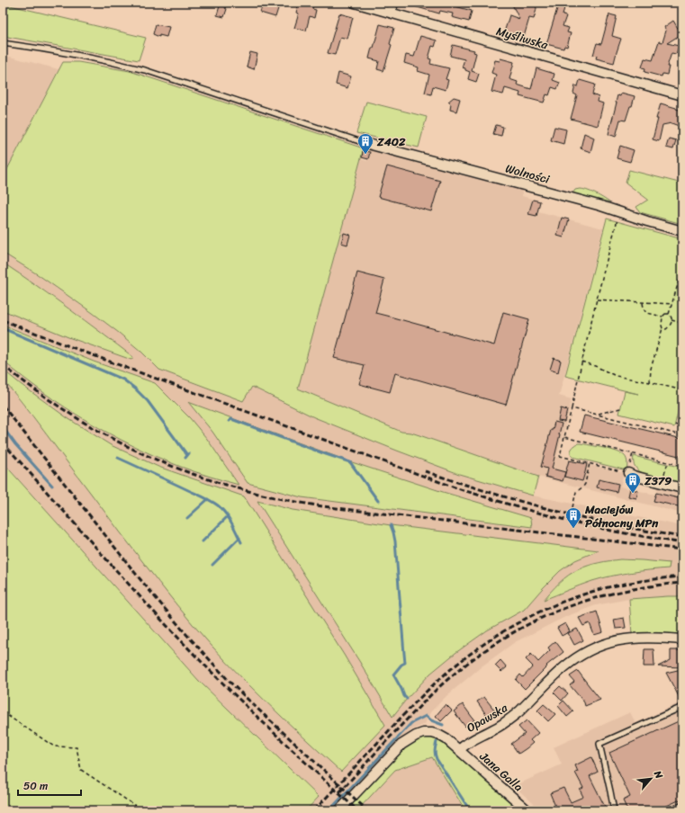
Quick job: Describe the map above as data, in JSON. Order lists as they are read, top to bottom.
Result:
{
  "streets": {
    "street": [
      "Myśliwska",
      "Wolności",
      "Opawska",
      "Jana Galla"
    ]
  },
  "crossings": [
    ["Opawska", "Jana Galla"]
  ],
  "places": {
    "building": ["Z402", "Z379", "Maciejów Północny MPn"]
  },
  "scale_bar": "50 m",
  "north": "top right"
}
